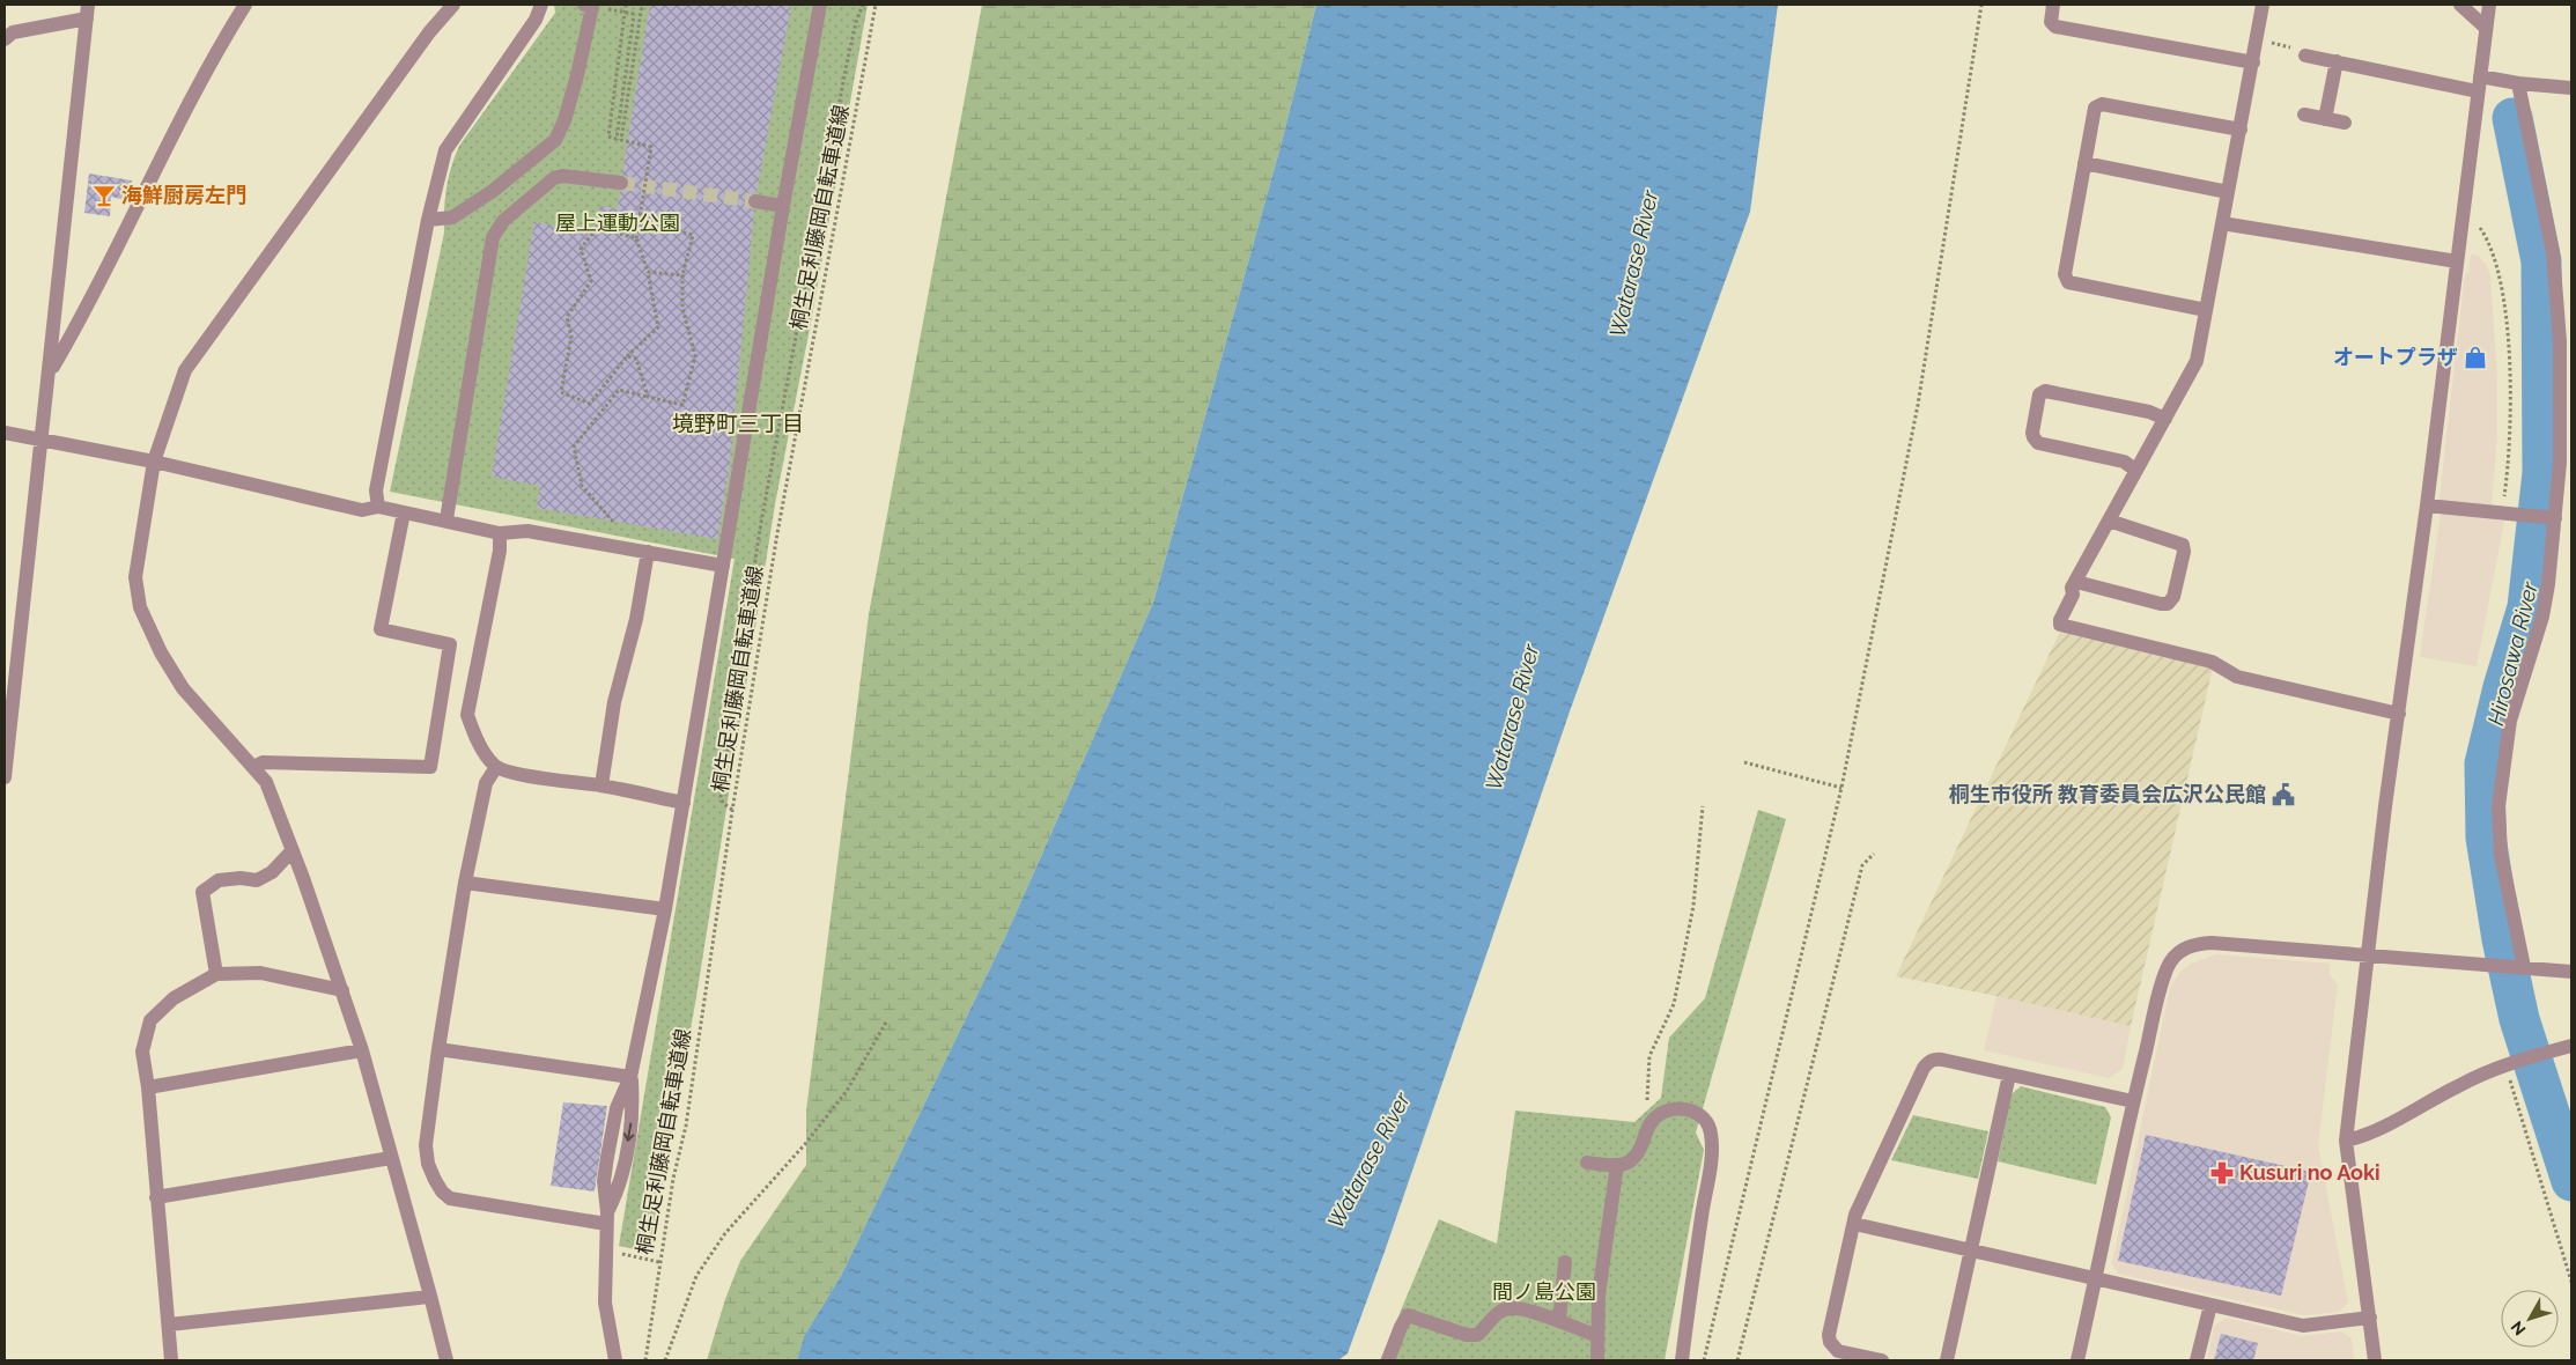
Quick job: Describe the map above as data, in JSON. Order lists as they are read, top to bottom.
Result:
{
  "streets": {
    "path": ["桐生足利藤岡自転車道線"]
  },
  "districts": ["境野町三丁目"],
  "water": ["Watarase River", "Hirosawa River"],
  "parks": ["屋上運動公園", "間ノ島公園"],
  "places": {
    "bar": ["海鮮厨房左門"],
    "shop": ["オートプラザ"],
    "public building": ["桐生市役所 教育委員会広沢公民館"],
    "pharmacy": ["Kusuri no Aoki"]
  },
  "north": "bottom left"
}
